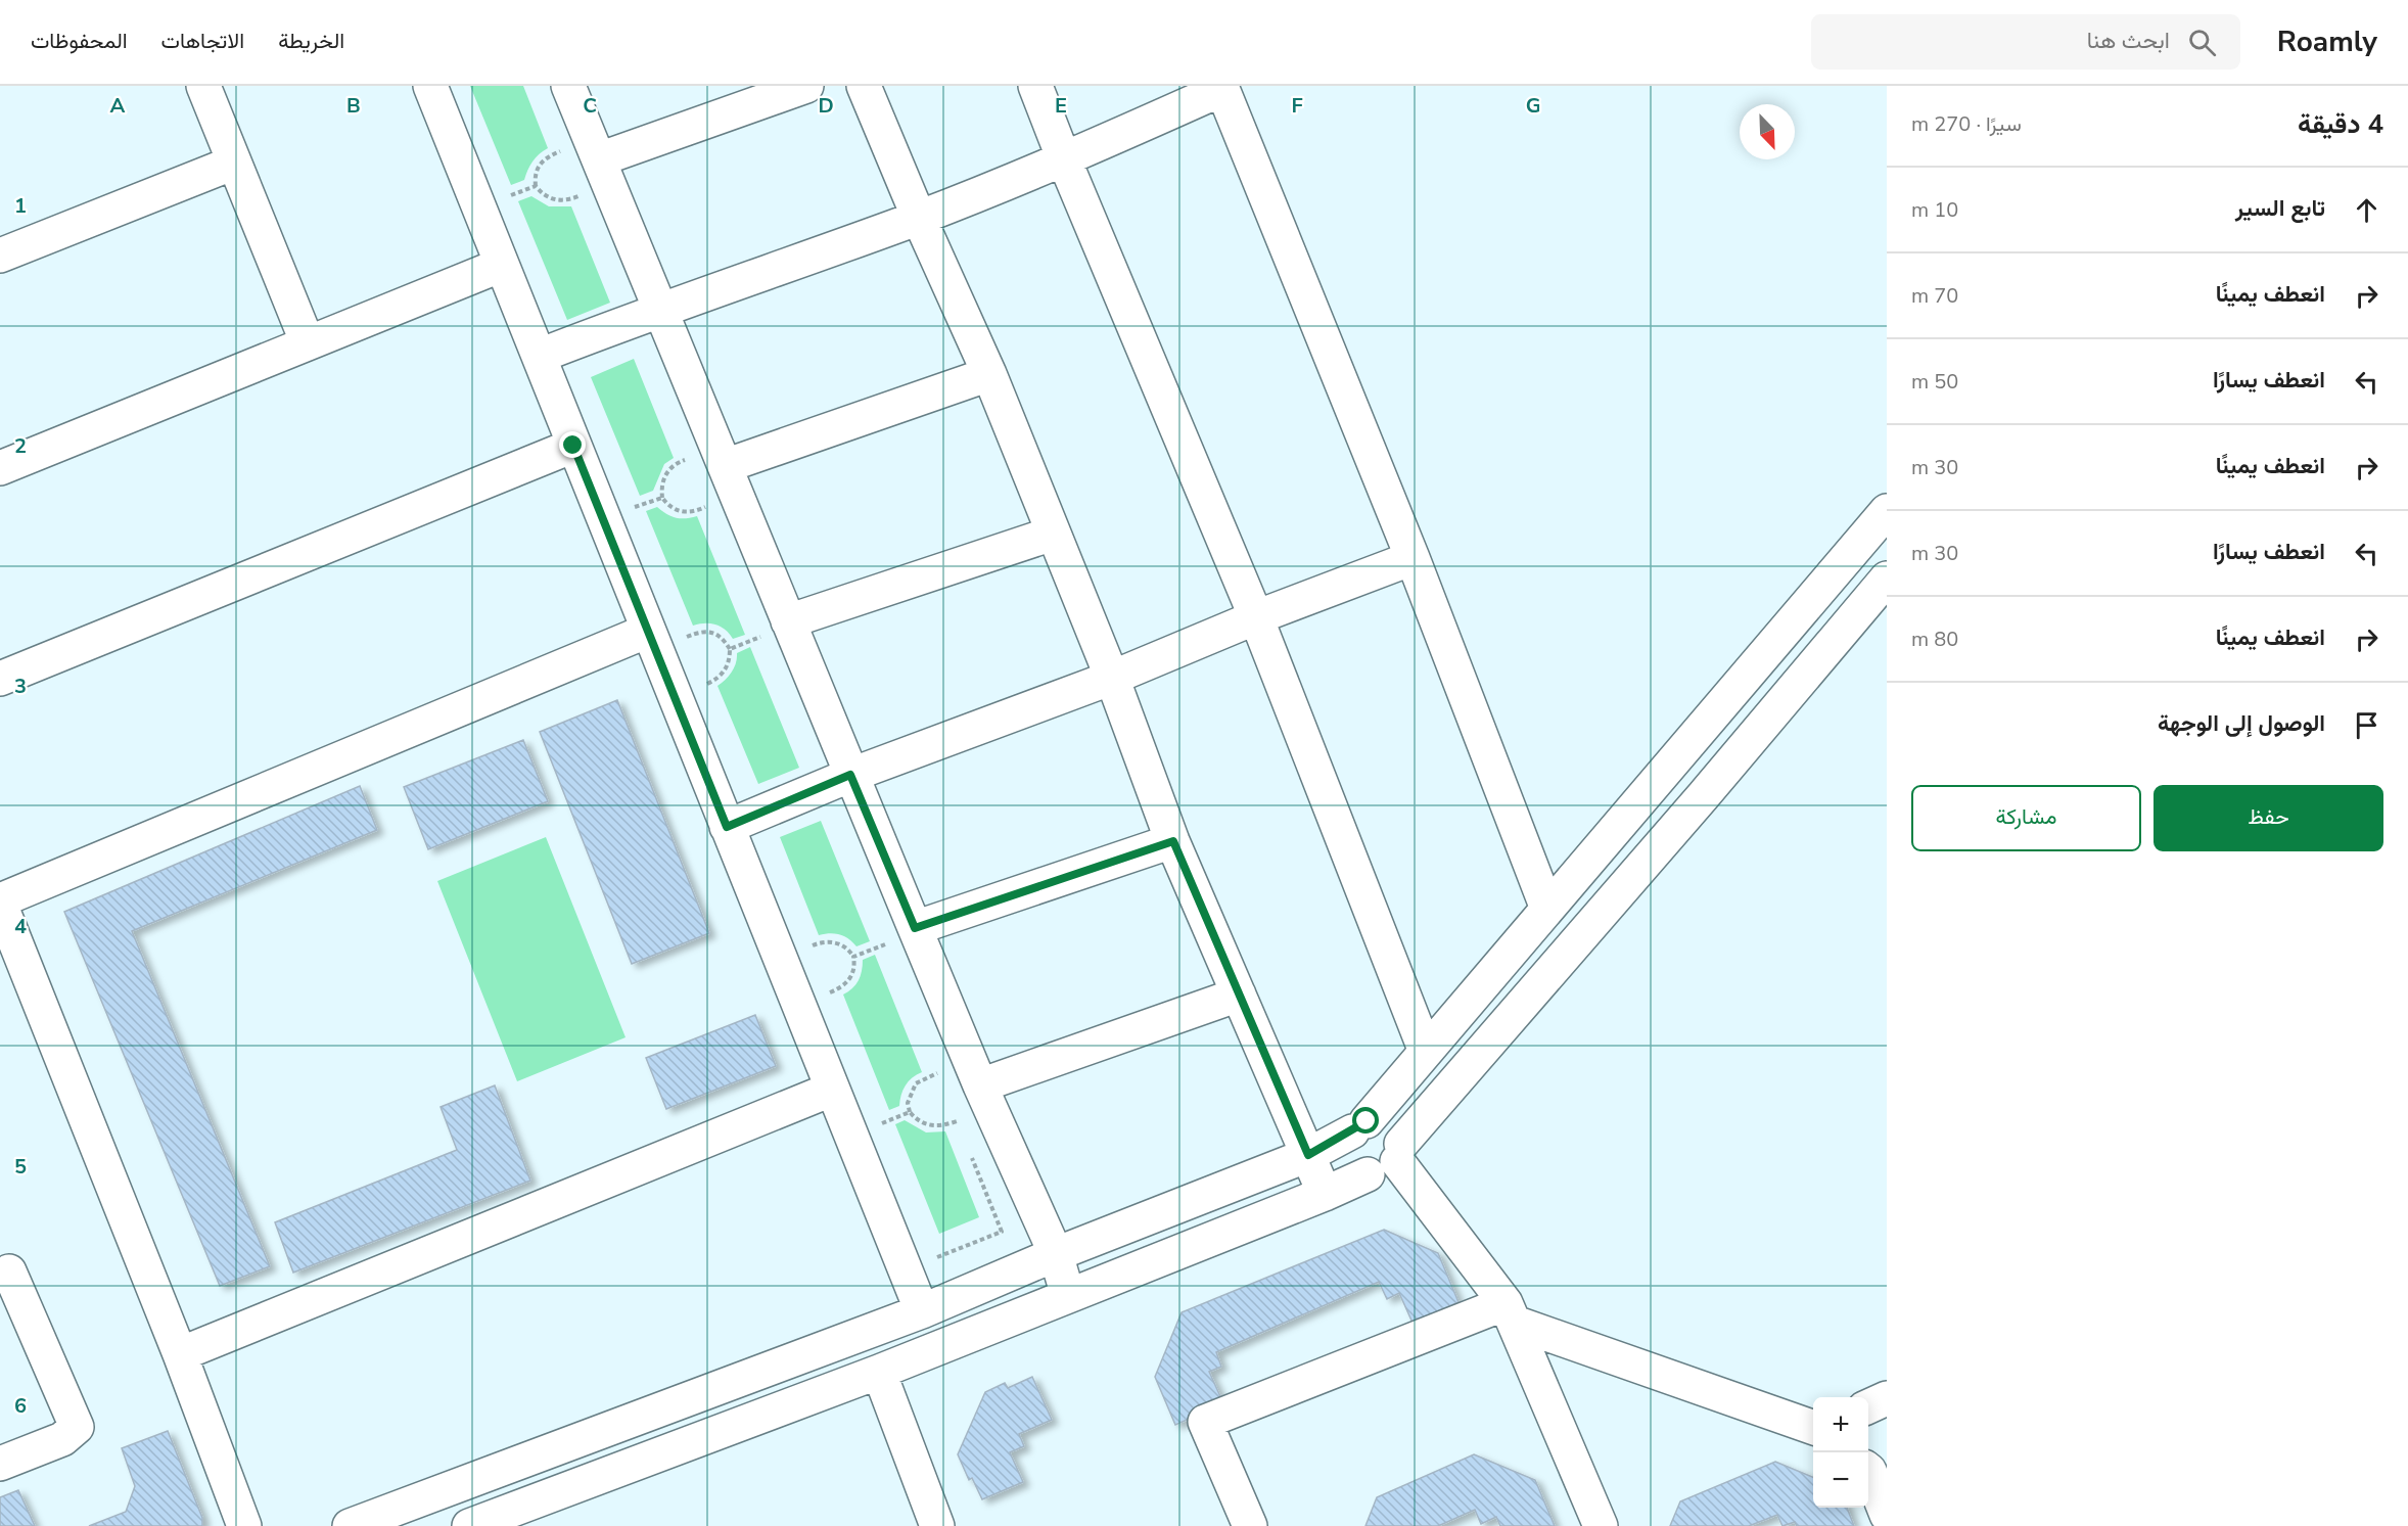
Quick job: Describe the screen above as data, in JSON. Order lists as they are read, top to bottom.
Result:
{
  "north": "bottom right",
  "page": {
    "header": "Roamly",
    "search": "ابحث هنا",
    "nav": ["الخريطة", "الاتجاهات", "المحفوظات"],
    "heading": ["4 دقيقة", "سيرًا · 270 m"],
    "list": [
      ["تابع السير", "10 m"],
      ["انعطف يمينًا", "70 m"],
      ["انعطف يسارًا", "50 m"],
      ["انعطف يمينًا", "30 m"],
      ["انعطف يسارًا", "30 m"],
      ["انعطف يمينًا", "80 m"],
      "الوصول إلى الوجهة"
    ],
    "buttons": ["حفظ", "مشاركة"],
    "map_buttons": ["+", "−"]
  },
  "grid": {
    "columns": [
      "A",
      "B",
      "C",
      "D",
      "E",
      "F",
      "G"
    ],
    "rows": [
      "1",
      "2",
      "3",
      "4",
      "5",
      "6"
    ]
  }
}
